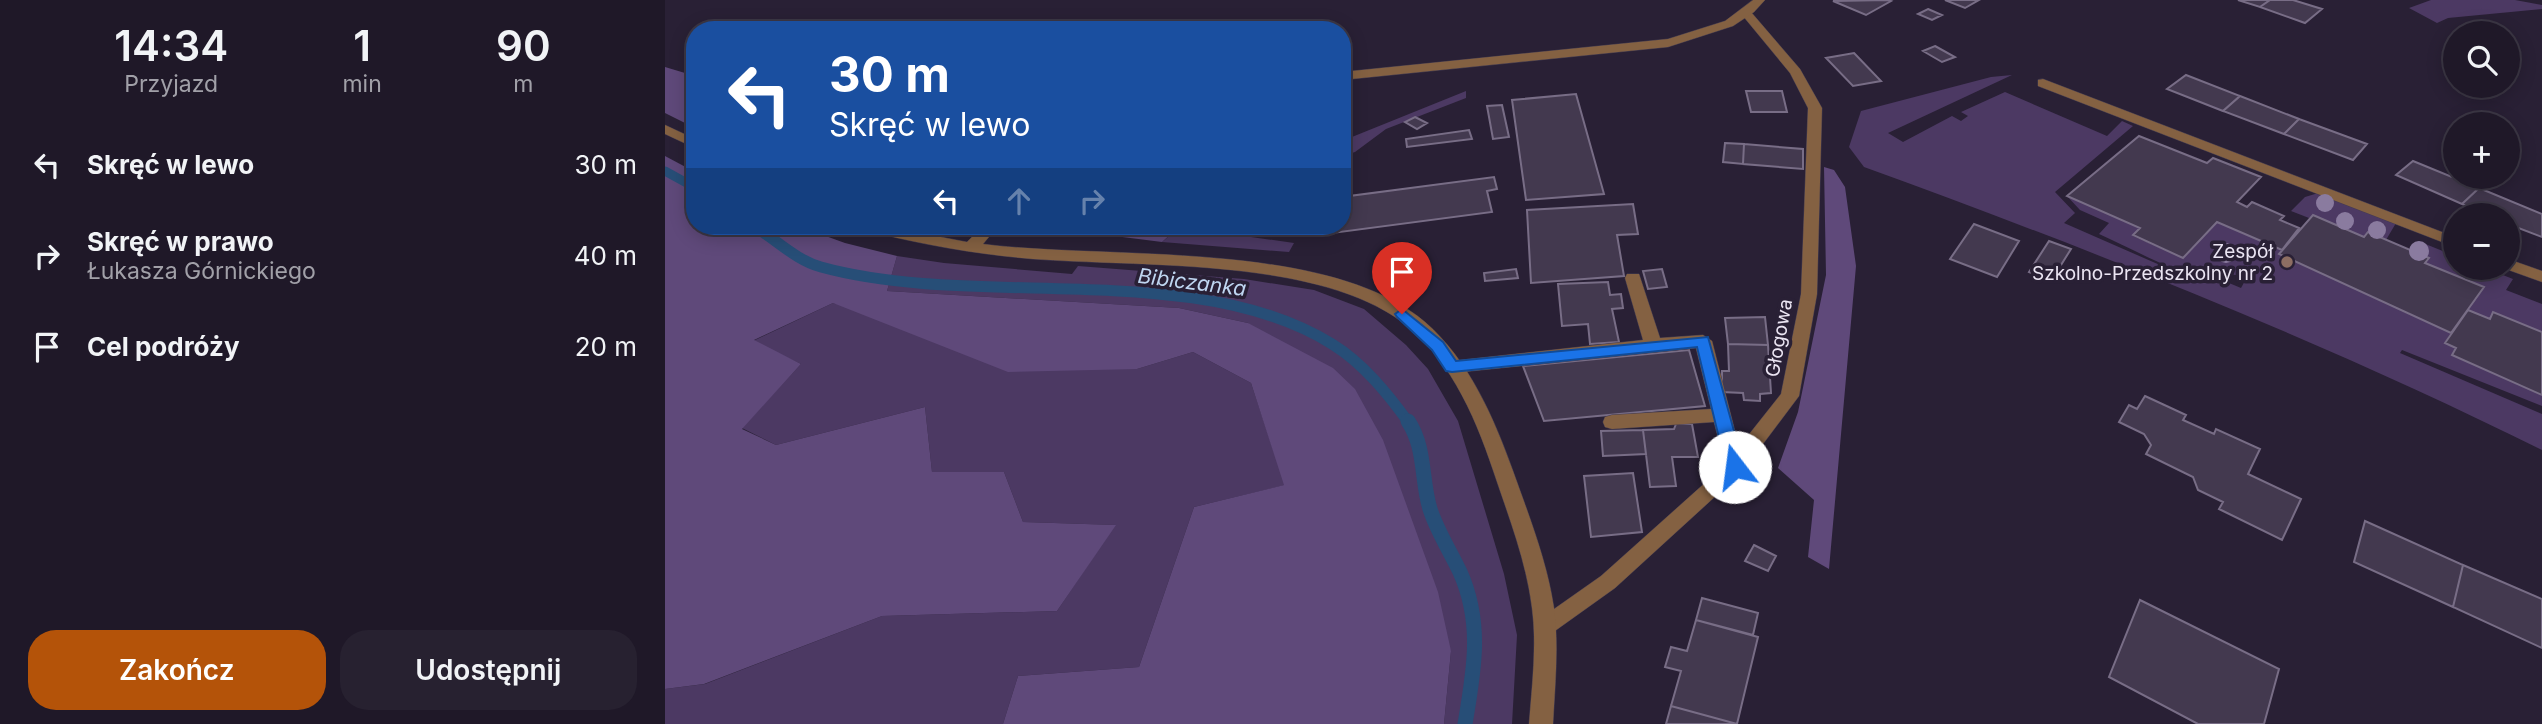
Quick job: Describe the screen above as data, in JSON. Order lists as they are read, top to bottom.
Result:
{
  "streets": {
    "street": ["Głogowa"]
  },
  "water": ["Bibiczanka"],
  "places": ["Zespół Szkolno-Przedszkolny nr 2"],
  "page": {
    "eta": [
      "14:34",
      "Przyjazd",
      "1",
      "min",
      "90",
      "m"
    ],
    "map_buttons": ["+", "−"],
    "turn": ["30 m", "Skręć w lewo"],
    "list": [
      {
        "name": "Skręć w lewo",
        "value": "30 m"
      },
      {
        "name": "Skręć w prawo",
        "note": "Łukasza Górnickiego",
        "value": "40 m"
      },
      {
        "name": "Cel podróży",
        "value": "20 m"
      }
    ],
    "buttons": ["Zakończ", "Udostępnij"]
  }
}
